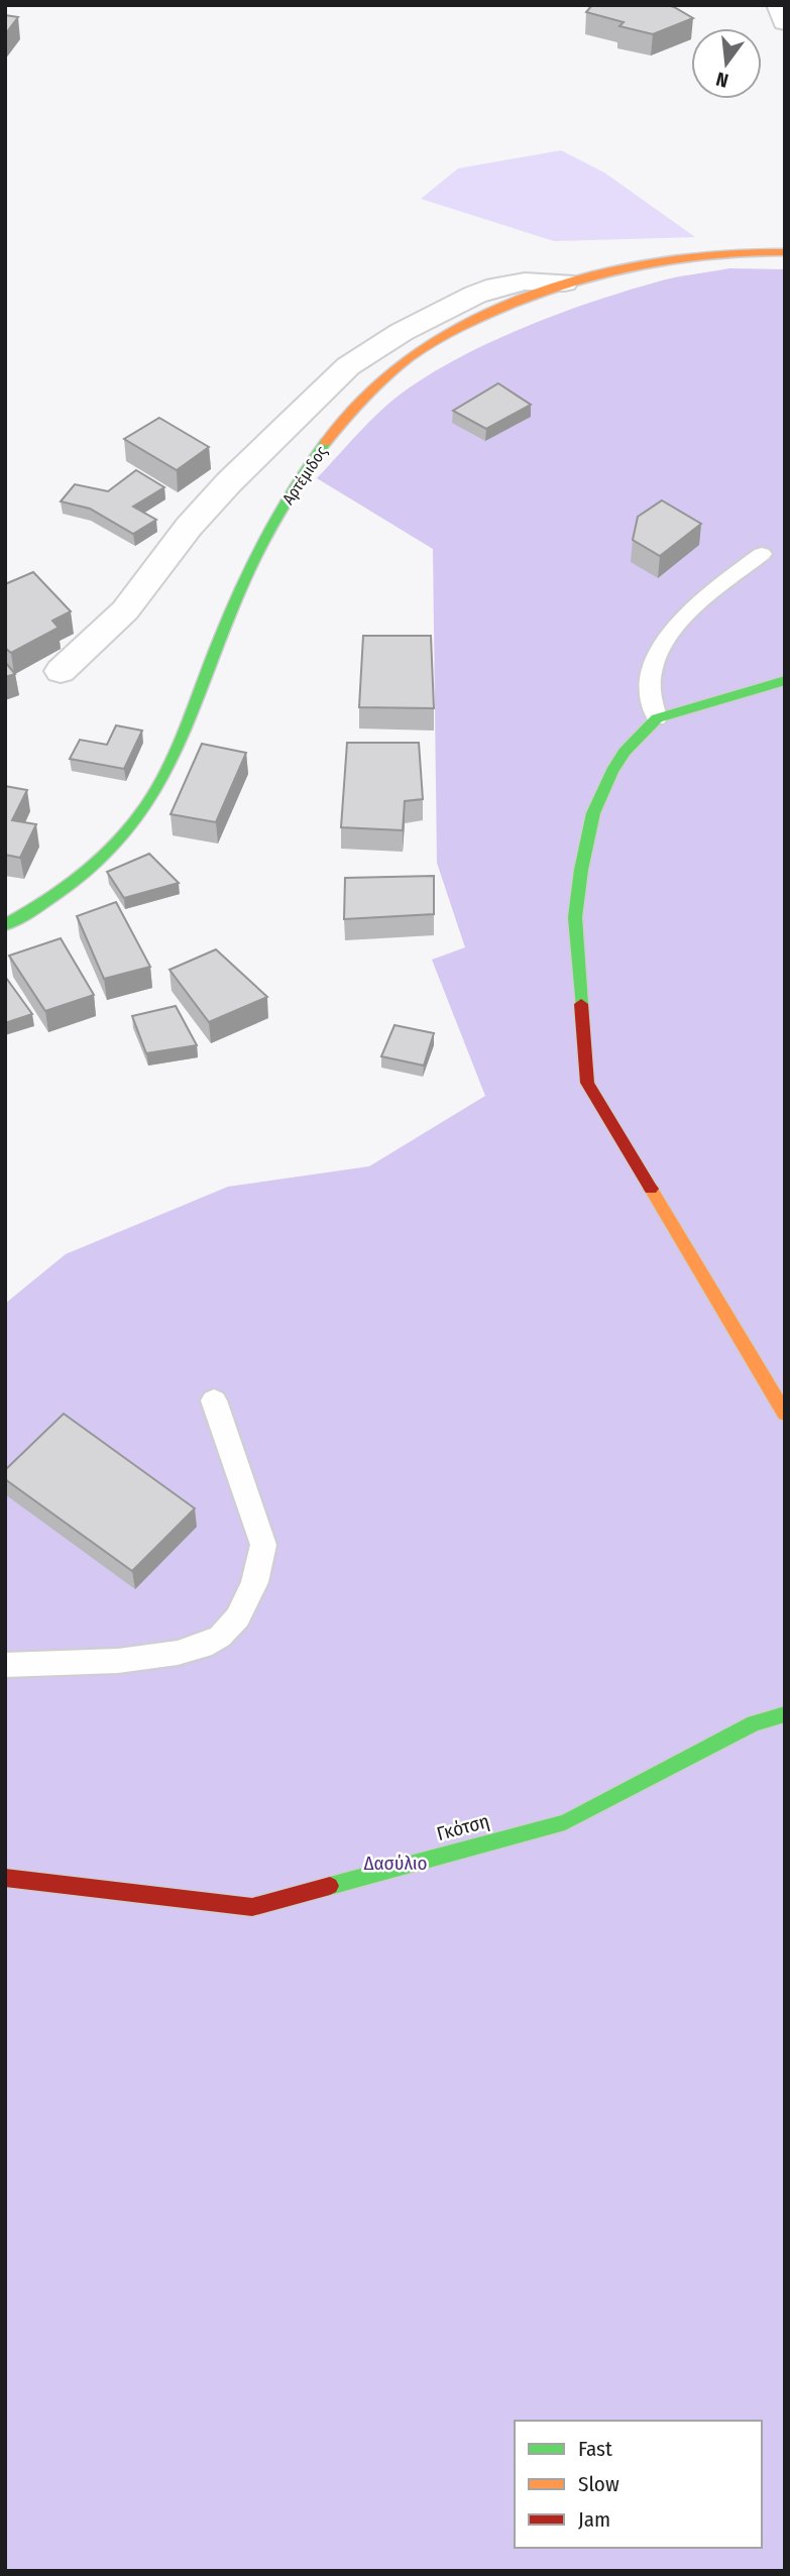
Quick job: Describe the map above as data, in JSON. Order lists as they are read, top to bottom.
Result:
{
  "streets": {
    "street": ["Αρτέμιδος", "Γκότση"]
  },
  "parks": ["Δασύλιο"],
  "legend": ["Fast", "Slow", "Jam"],
  "north": "bottom"
}
